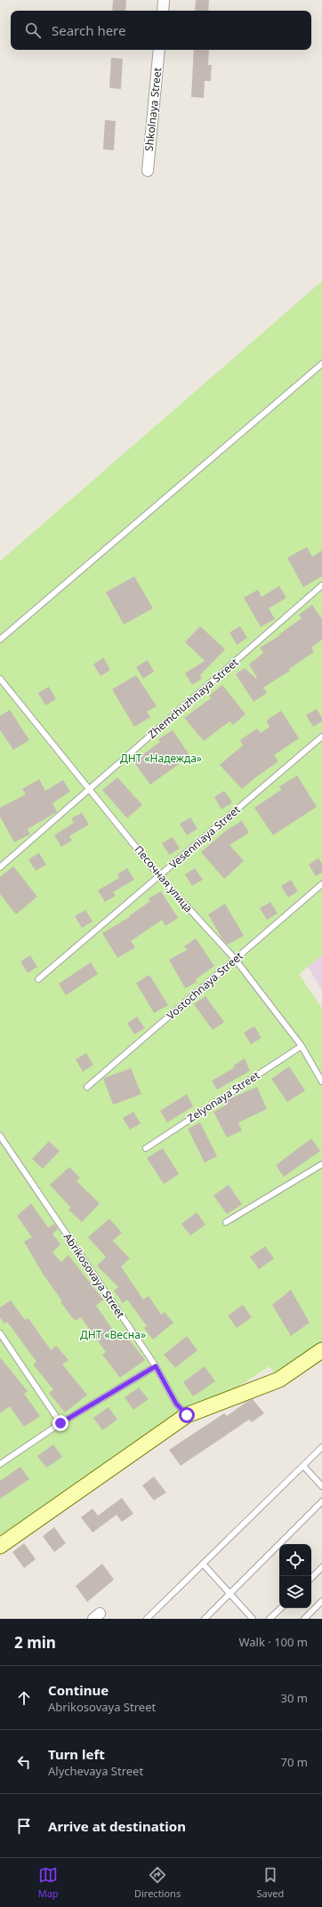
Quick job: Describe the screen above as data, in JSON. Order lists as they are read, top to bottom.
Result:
{
  "streets": {
    "street": ["Shkolnaya Street"],
    "lane": [
      "Zhemchuzhnaya Street",
      "Vesenniaya Street",
      "Песочная улица",
      "Vostochnaya Street",
      "Zelyonaya Street",
      "Abrikosovaya Street"
    ]
  },
  "crossings": [
    ["Zhemchuzhnaya Street", "Песочная улица"],
    ["Vesenniaya Street", "Песочная улица"],
    ["Песочная улица", "Vostochnaya Street"],
    ["Песочная улица", "Zelyonaya Street"]
  ],
  "parks": ["ДНТ «Надежда»", "ДНТ «Весна»"],
  "page": {
    "search": "Search here",
    "heading": ["2 min", "Walk · 100 m"],
    "list": [
      ["Continue", "Abrikosovaya Street", "30 m"],
      ["Turn left", "Alychevaya Street", "70 m"],
      "Arrive at destination"
    ],
    "nav": ["Map", "Directions", "Saved"]
  }
}
